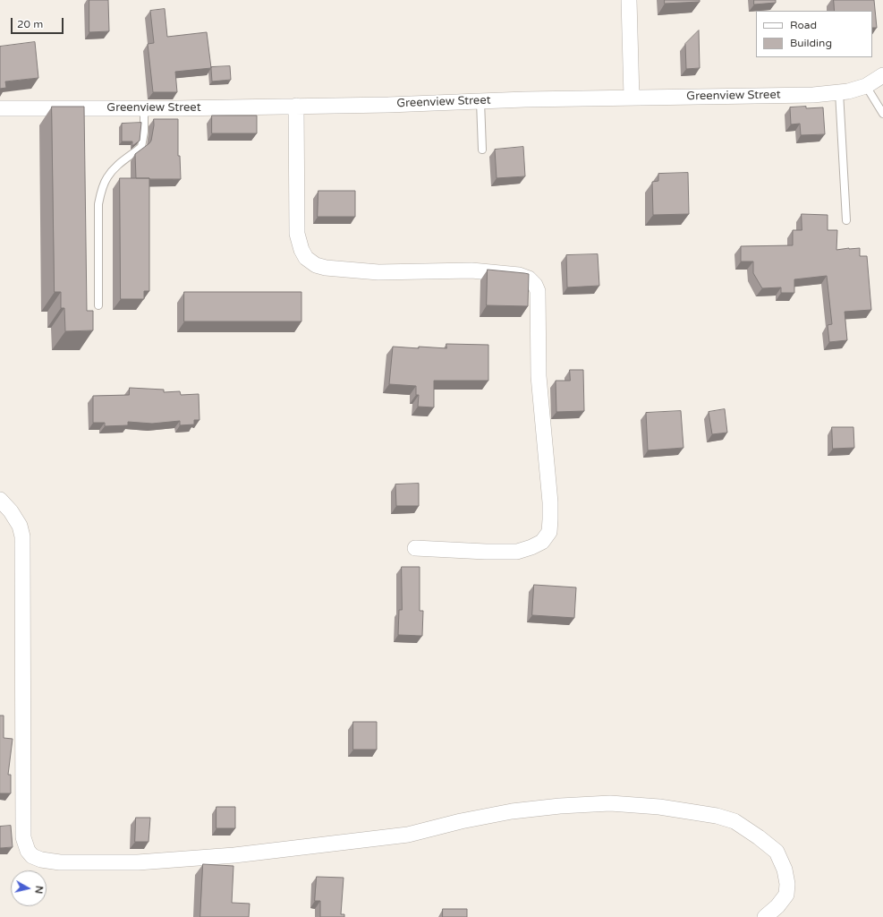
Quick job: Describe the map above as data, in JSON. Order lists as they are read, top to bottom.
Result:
{
  "streets": {
    "street": ["Greenview Street"]
  },
  "legend": ["Road", "Building"],
  "scale_bar": "20 m",
  "north": "right"
}
